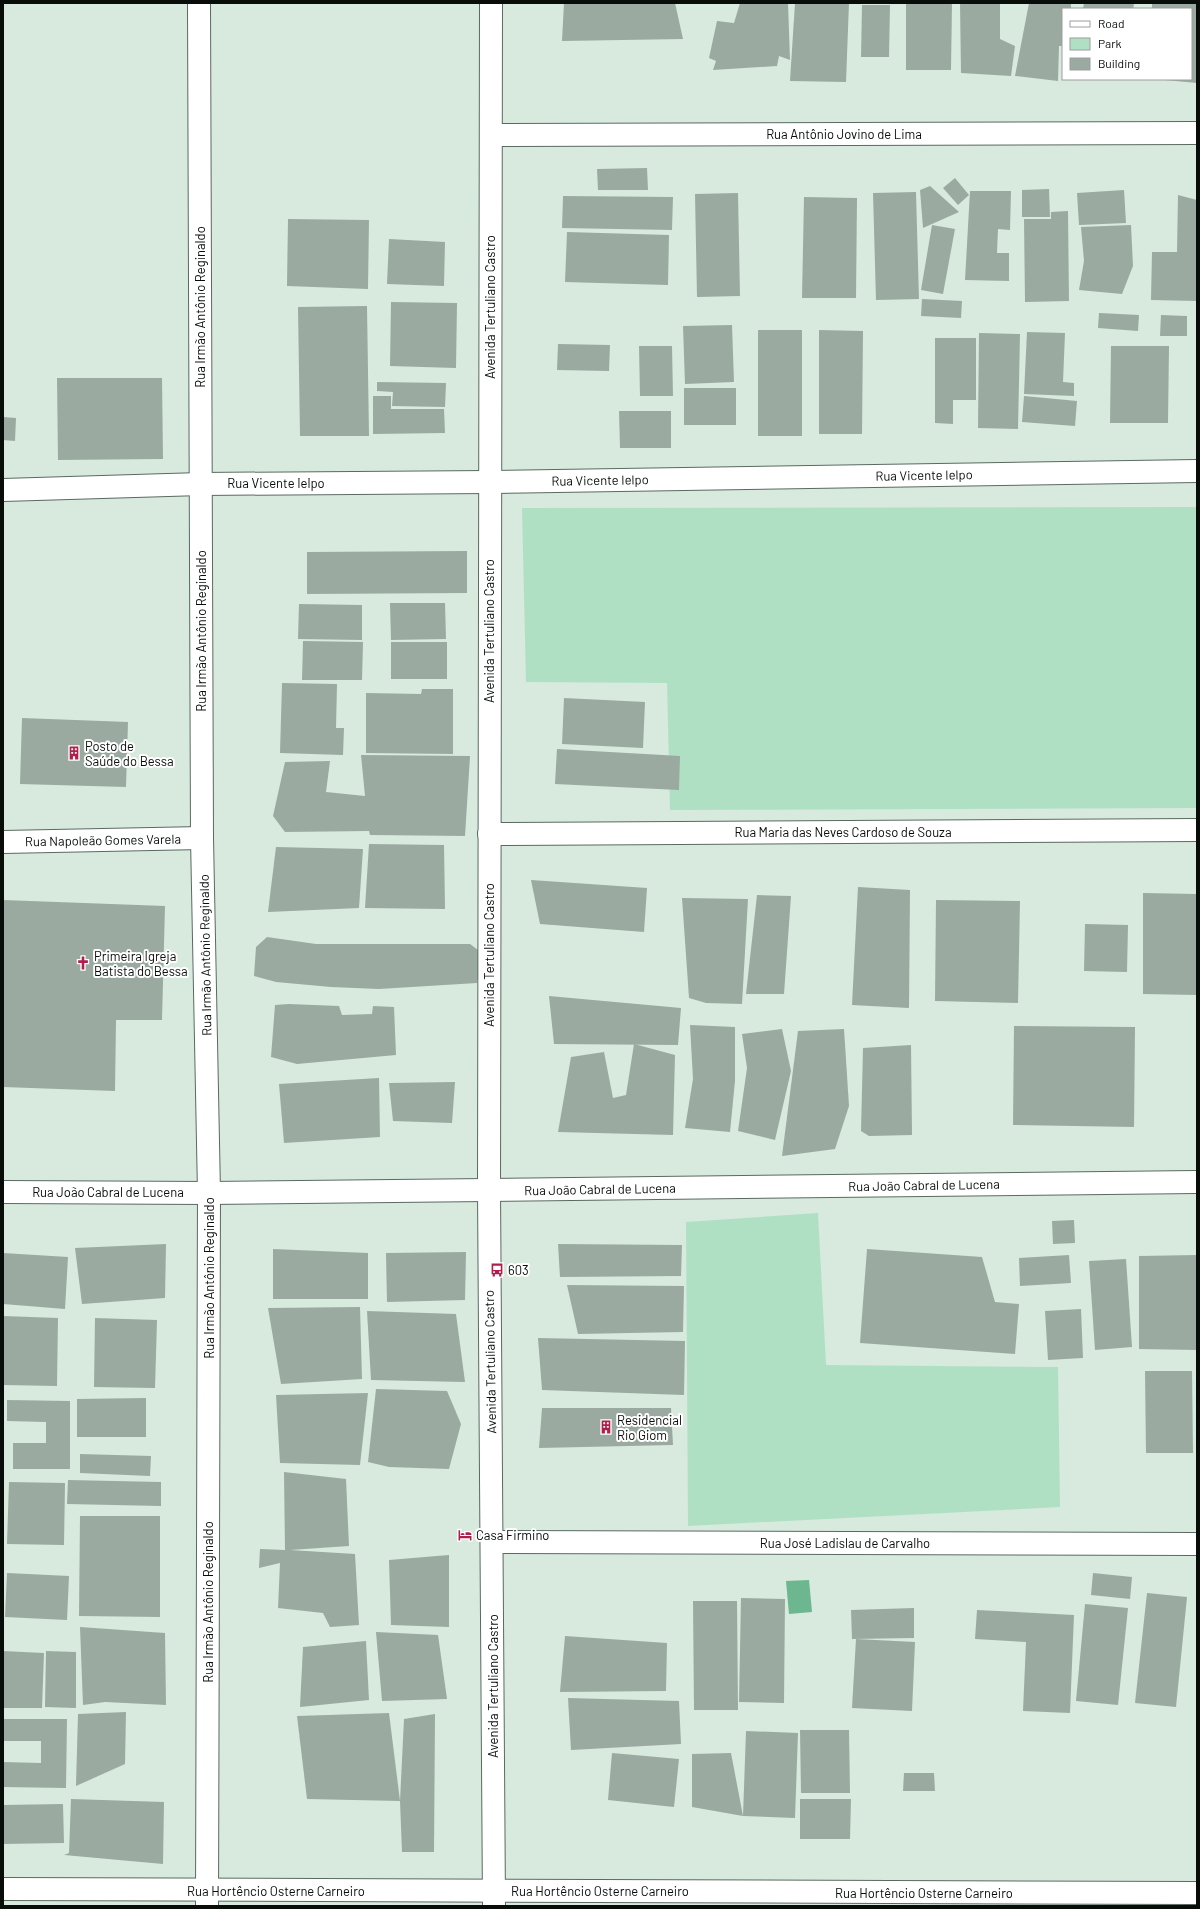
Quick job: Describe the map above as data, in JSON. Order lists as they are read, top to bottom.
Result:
{
  "streets": {
    "street": [
      "Rua Antônio Jovino de Lima",
      "Rua Irmão Antônio Reginaldo",
      "Avenida Tertuliano Castro",
      "Rua Vicente Ielpo",
      "Rua Maria das Neves Cardoso de Souza",
      "Rua Napoleão Gomes Varela",
      "Rua João Cabral de Lucena",
      "Rua José Ladislau de Carvalho",
      "Rua Hortêncio Osterne Carneiro"
    ]
  },
  "crossings": [
    ["Rua Antônio Jovino de Lima", "Avenida Tertuliano Castro"],
    ["Rua Irmão Antônio Reginaldo", "Rua Vicente Ielpo"],
    ["Rua Irmão Antônio Reginaldo", "Rua Napoleão Gomes Varela"],
    ["Rua Irmão Antônio Reginaldo", "Rua João Cabral de Lucena"],
    ["Rua Irmão Antônio Reginaldo", "Rua Hortêncio Osterne Carneiro"],
    ["Avenida Tertuliano Castro", "Rua Vicente Ielpo"],
    ["Avenida Tertuliano Castro", "Rua Maria das Neves Cardoso de Souza"],
    ["Avenida Tertuliano Castro", "Rua João Cabral de Lucena"],
    ["Avenida Tertuliano Castro", "Rua José Ladislau de Carvalho"],
    ["Avenida Tertuliano Castro", "Rua Hortêncio Osterne Carneiro"]
  ],
  "places": {
    "building": ["Posto de Saúde do Bessa", "Residencial Rio Giom"],
    "church": ["Primeira Igreja Batista do Bessa"],
    "bus stop": ["603"],
    "hotel": ["Casa Firmino"]
  },
  "legend": ["Road", "Park", "Building"]
}
